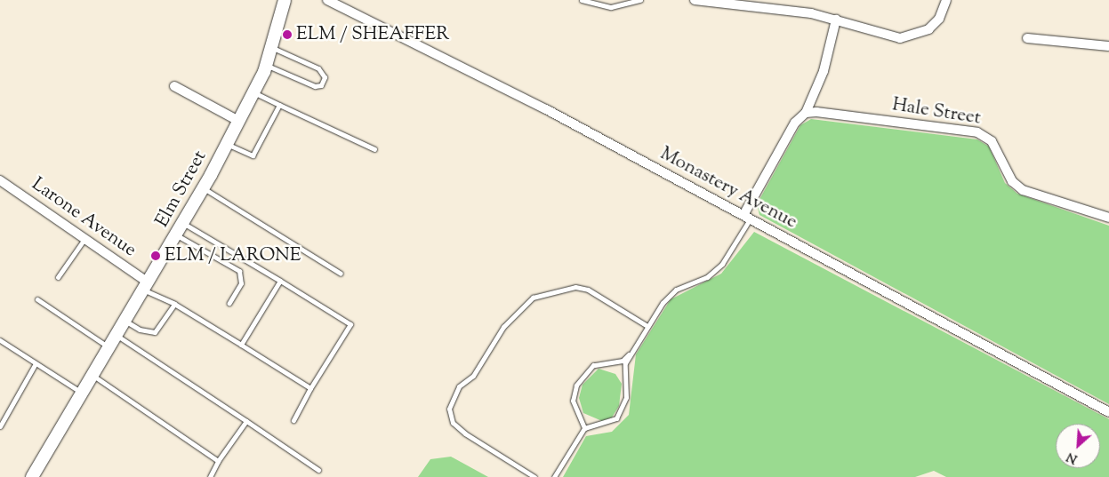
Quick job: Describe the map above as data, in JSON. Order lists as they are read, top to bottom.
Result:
{
  "streets": {
    "main road": ["Elm Street"],
    "street": ["Hale Street", "Monastery Avenue", "Larone Avenue"]
  },
  "crossings": [
    ["Elm Street", "Larone Avenue"]
  ],
  "places": ["ELM / SHEAFFER", "ELM / LARONE"],
  "north": "bottom left"
}
